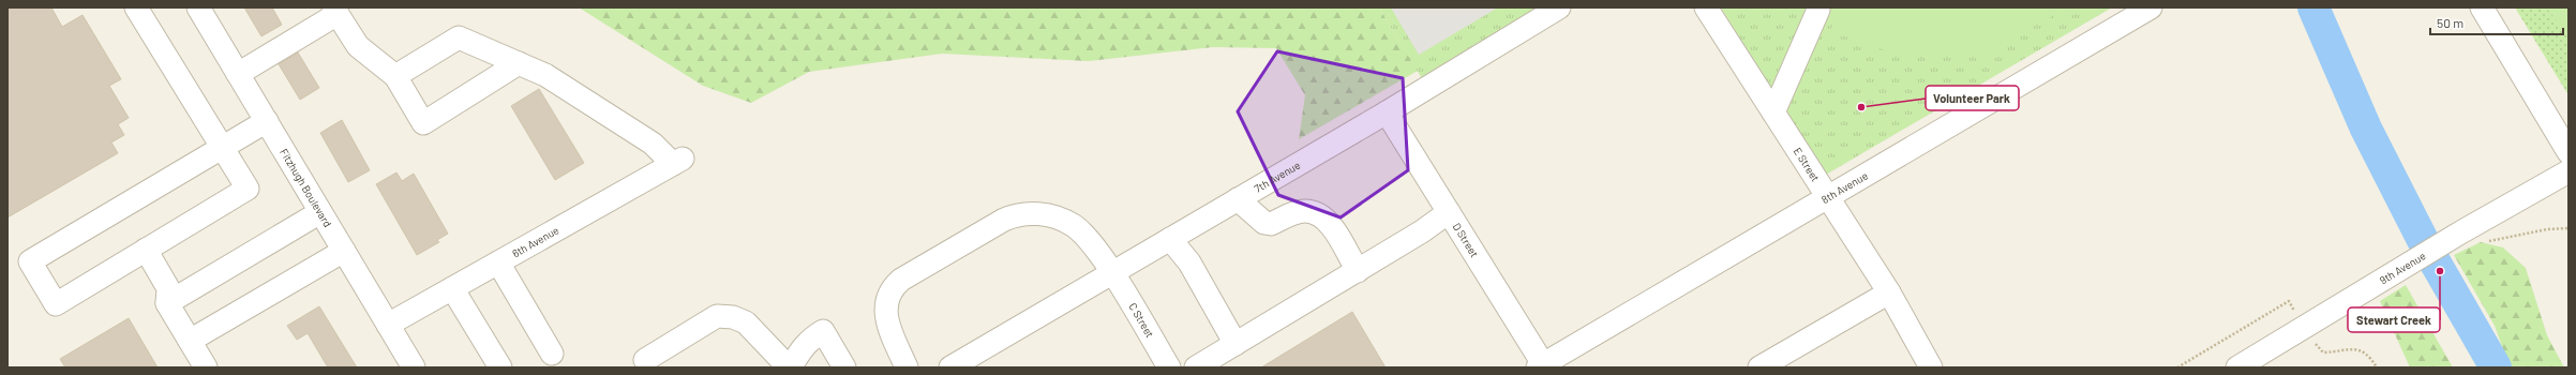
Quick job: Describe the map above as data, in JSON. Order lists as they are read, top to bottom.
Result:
{
  "streets": {
    "street": [
      "E Street",
      "7th Avenue",
      "Fitzhugh Boulevard",
      "8th Avenue",
      "D Street",
      "6th Avenue",
      "9th Avenue",
      "C Street"
    ]
  },
  "crossings": [
    ["E Street", "8th Avenue"],
    ["7th Avenue", "D Street"],
    ["7th Avenue", "C Street"],
    ["Fitzhugh Boulevard", "6th Avenue"],
    ["8th Avenue", "D Street"]
  ],
  "places": ["Volunteer Park", "Stewart Creek"],
  "scale_bar": "50 m"
}
